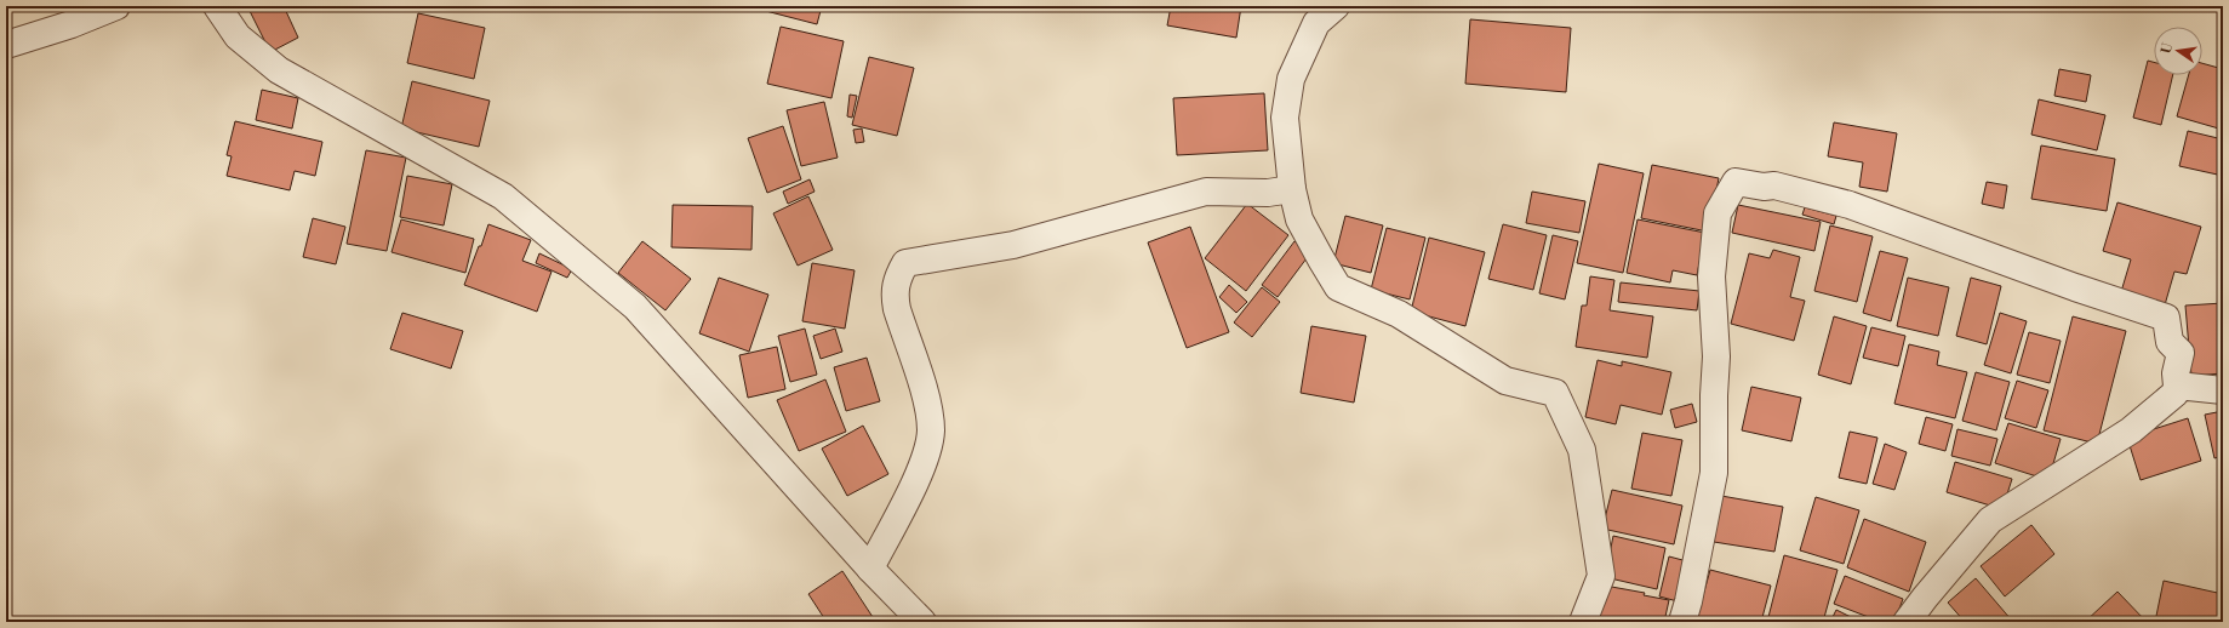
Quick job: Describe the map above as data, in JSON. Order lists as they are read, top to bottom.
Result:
{
  "north": "left"
}
